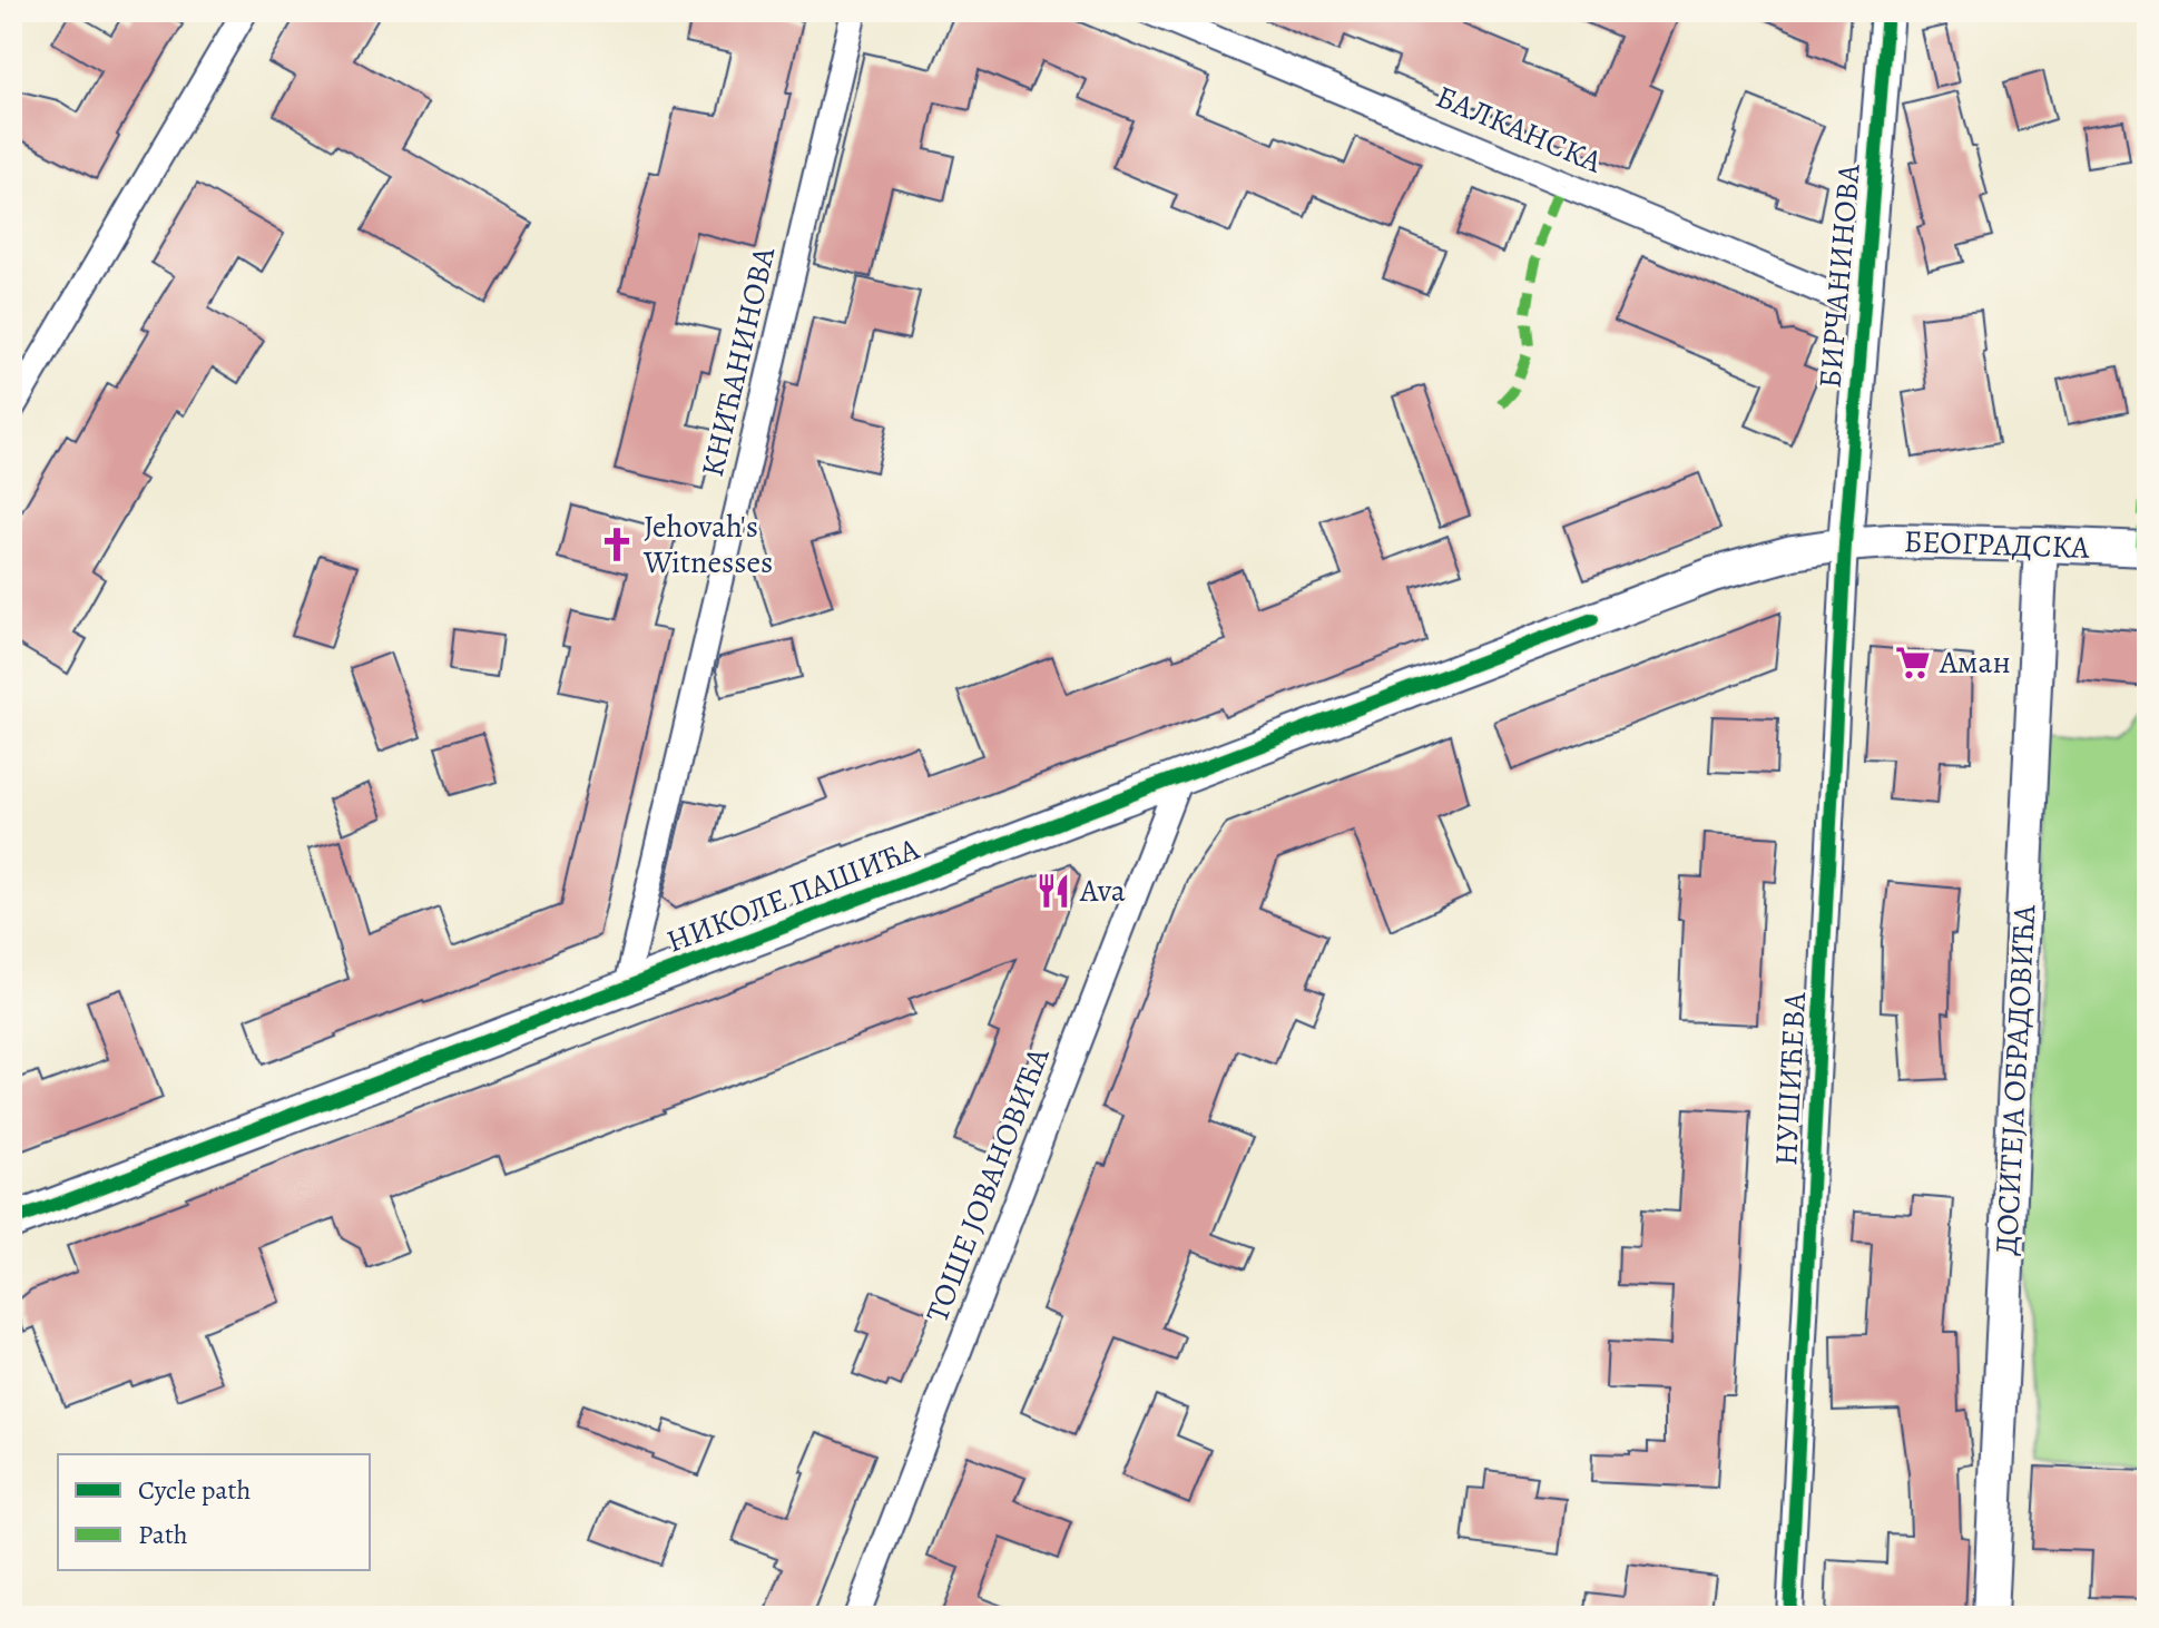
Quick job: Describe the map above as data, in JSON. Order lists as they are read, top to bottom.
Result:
{
  "streets": {
    "main road": [
      "БИРЧАНИНОВА",
      "БЕОГРАДСКА",
      "НИКОЛЕ ПАШИЋА",
      "ДОСИТЕЈА ОБРАДОВИЋА"
    ],
    "street": [
      "БАЛКАНСКА",
      "КНИЋАНИНОВА",
      "НУШИЋЕВА",
      "ТОШЕ ЈОВАНОВИЋА"
    ]
  },
  "crossings": [
    ["БАЛКАНСКА", "БИРЧАНИНОВА"],
    ["БИРЧАНИНОВА", "БЕОГРАДСКА"],
    ["БИРЧАНИНОВА", "НИКОЛЕ ПАШИЋА"],
    ["БИРЧАНИНОВА", "НУШИЋЕВА"],
    ["КНИЋАНИНОВА", "НИКОЛЕ ПАШИЋА"],
    ["БЕОГРАДСКА", "НИКОЛЕ ПАШИЋА"],
    ["БЕОГРАДСКА", "НУШИЋЕВА"],
    ["БЕОГРАДСКА", "ДОСИТЕЈА ОБРАДОВИЋА"],
    ["НИКОЛЕ ПАШИЋА", "НУШИЋЕВА"],
    ["НИКОЛЕ ПАШИЋА", "ТОШЕ ЈОВАНОВИЋА"]
  ],
  "places": {
    "church": ["Jehovah's Witnesses"],
    "supermarket": ["Аман"],
    "restaurant": ["Ava"]
  },
  "legend": ["Cycle path", "Path"]
}
